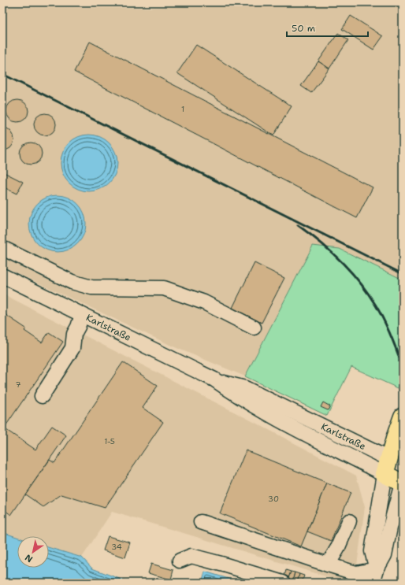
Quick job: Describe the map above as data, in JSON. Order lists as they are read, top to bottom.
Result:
{
  "streets": {
    "street": ["Karlstraße"]
  },
  "house_numbers": [
    "1",
    "7",
    "1-5",
    "30",
    "34"
  ],
  "scale_bar": "50 m",
  "north": "bottom left"
}
